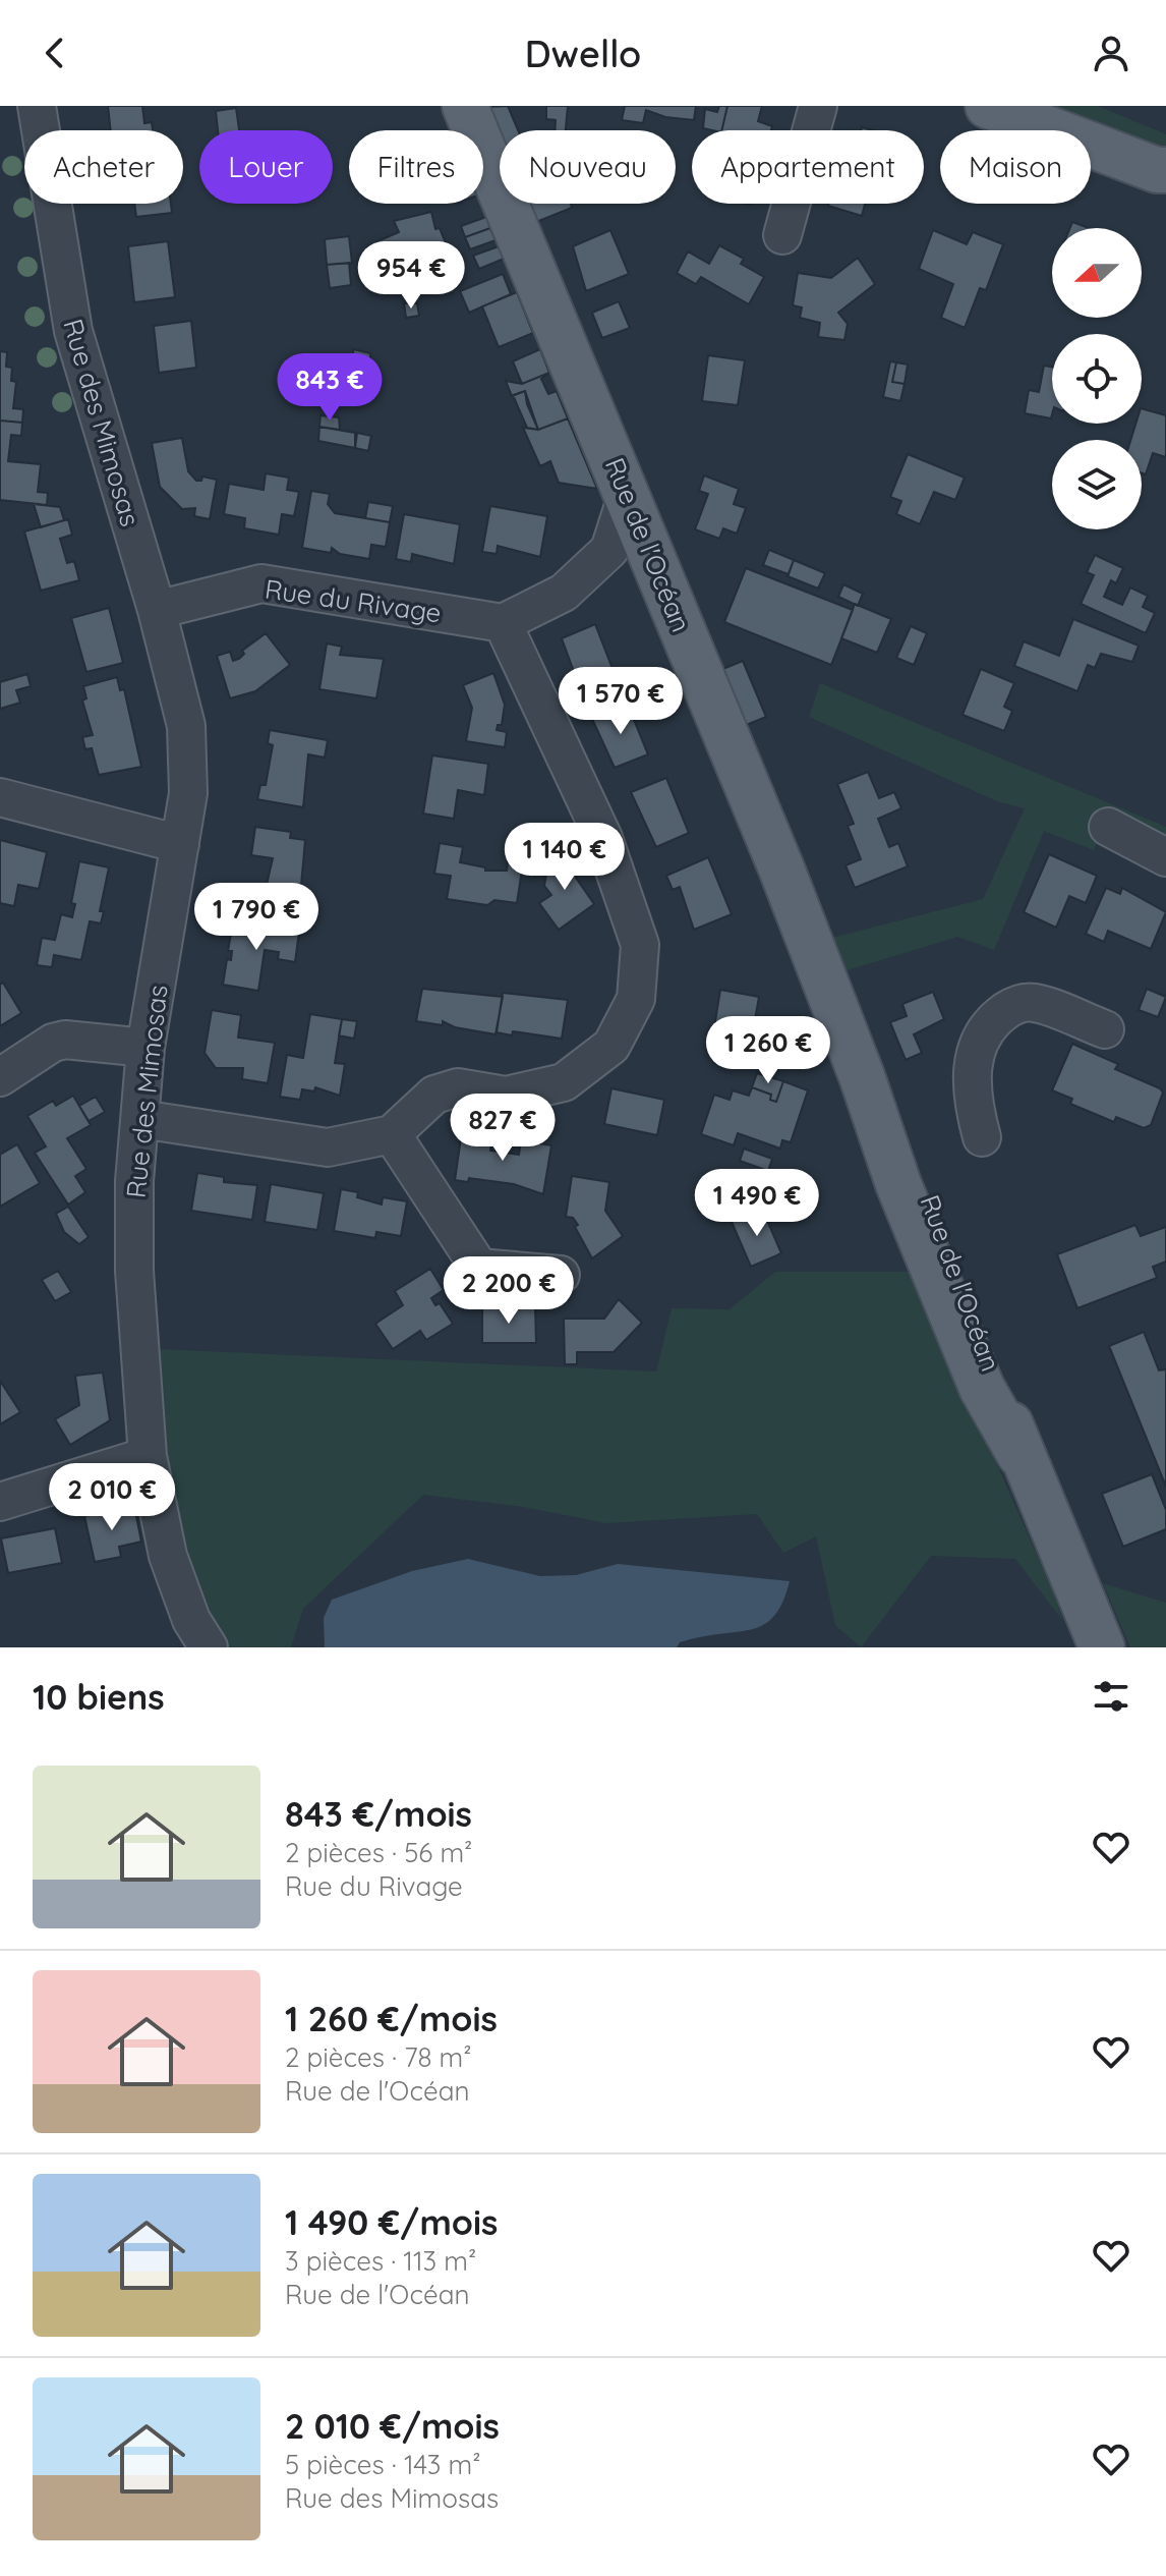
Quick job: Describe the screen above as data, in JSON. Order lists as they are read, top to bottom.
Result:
{
  "streets": {
    "main road": ["Rue de l'Océan"],
    "street": ["Rue des Mimosas", "Rue du Rivage"]
  },
  "crossings": [
    ["Rue des Mimosas", "Rue du Rivage"]
  ],
  "north": "left",
  "page": {
    "header": "Dwello",
    "chip": [
      "Acheter",
      "Louer",
      "Filtres",
      "Nouveau",
      "Appartement",
      "Maison"
    ],
    "price": [
      "954 €",
      "843 €",
      "1 570 €",
      "1 140 €",
      "1 790 €",
      "1 260 €",
      "827 €",
      "1 490 €",
      "2 200 €",
      "2 010 €"
    ],
    "heading": "10 biens",
    "list": [
      {
        "name": "843 €/mois",
        "note": "2 pièces · 56 m² · Rue du Rivage"
      },
      {
        "name": "1 260 €/mois",
        "note": "2 pièces · 78 m² · Rue de l'Océan"
      },
      {
        "name": "1 490 €/mois",
        "note": "3 pièces · 113 m² · Rue de l'Océan"
      },
      {
        "name": "2 010 €/mois",
        "note": "5 pièces · 143 m² · Rue des Mimosas"
      }
    ]
  }
}
